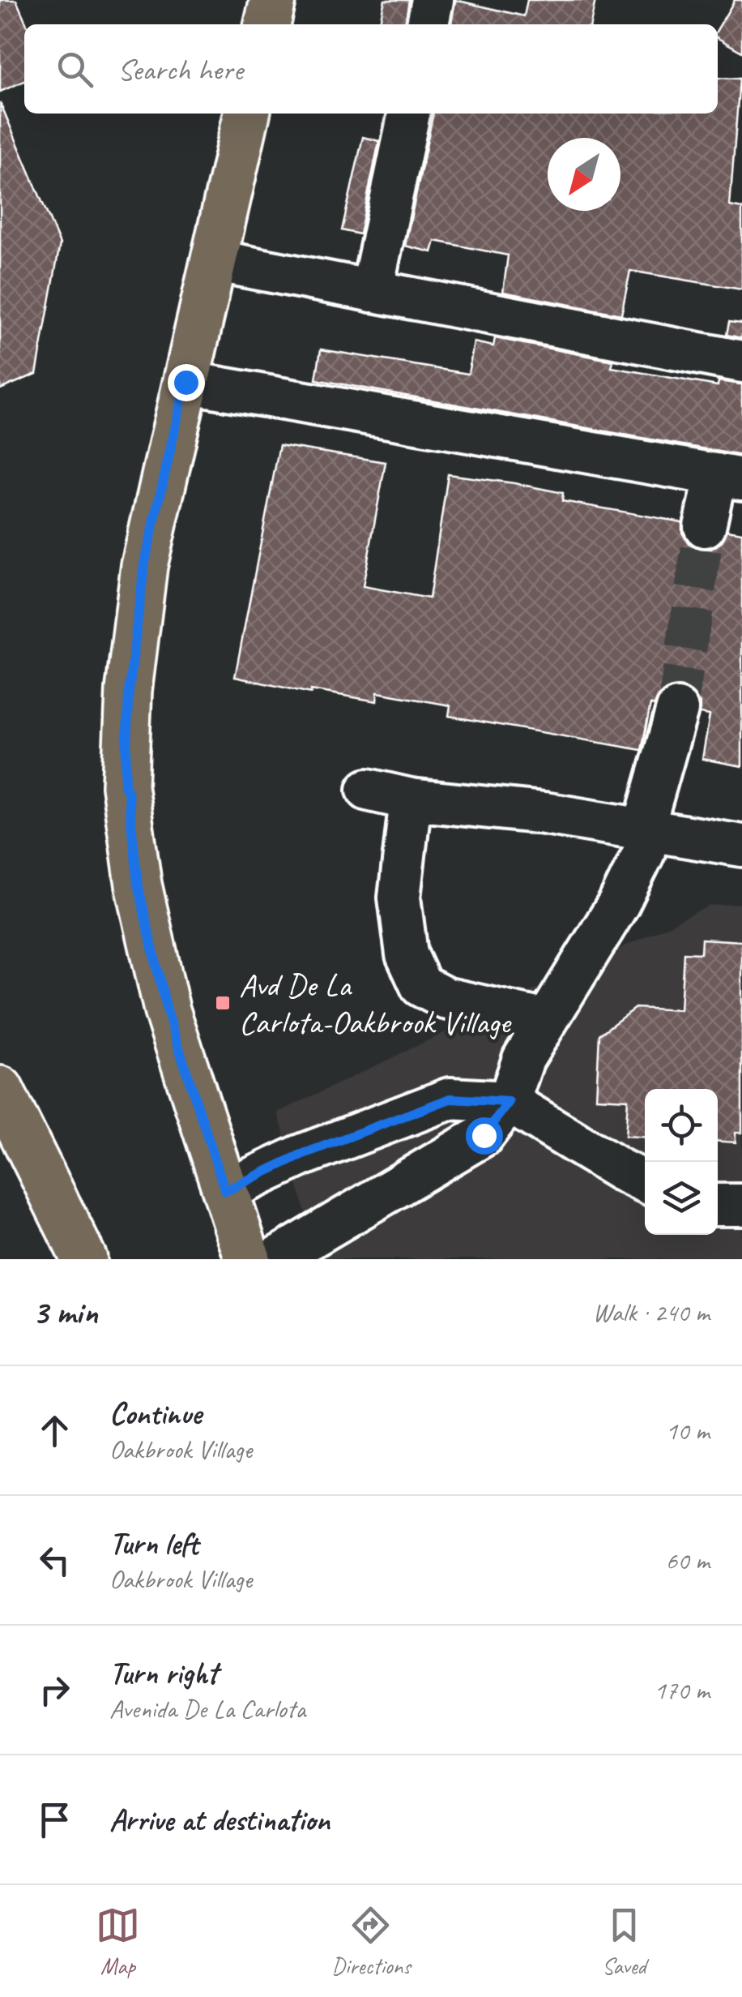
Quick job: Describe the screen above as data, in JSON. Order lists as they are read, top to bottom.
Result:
{
  "places": {
    "transit": ["Avd De La Carlota-Oakbrook Village"]
  },
  "north": "bottom left",
  "page": {
    "search": "Search here",
    "heading": ["3 min", "Walk · 240 m"],
    "list": [
      ["Continue", "Oakbrook Village", "10 m"],
      ["Turn left", "Oakbrook Village", "60 m"],
      ["Turn right", "Avenida De La Carlota", "170 m"],
      "Arrive at destination"
    ],
    "nav": ["Map", "Directions", "Saved"]
  }
}
